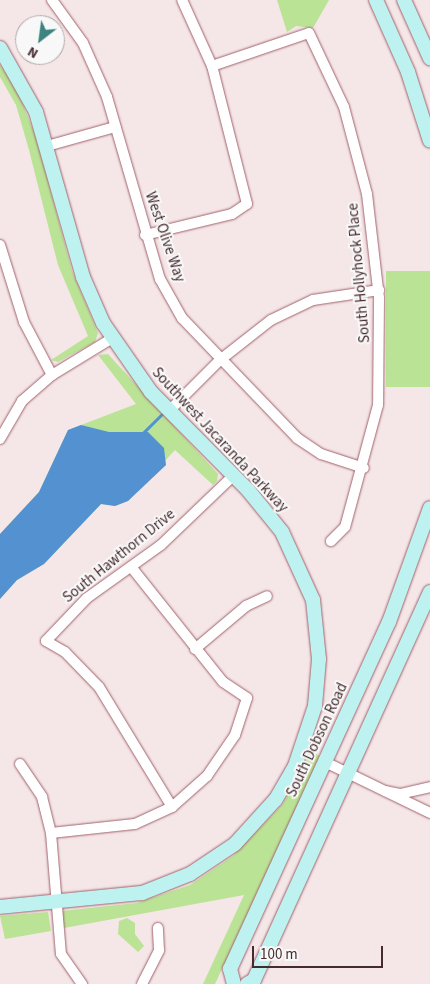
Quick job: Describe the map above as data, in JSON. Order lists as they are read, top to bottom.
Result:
{
  "streets": {
    "main road": ["Southwest Jacaranda Parkway", "South Dobson Road"],
    "street": ["West Olive Way", "South Hollyhock Place", "South Hawthorn Drive"]
  },
  "crossings": [
    ["West Olive Way", "South Hollyhock Place"],
    ["Southwest Jacaranda Parkway", "South Hawthorn Drive"]
  ],
  "scale_bar": "100 m",
  "north": "bottom left"
}
